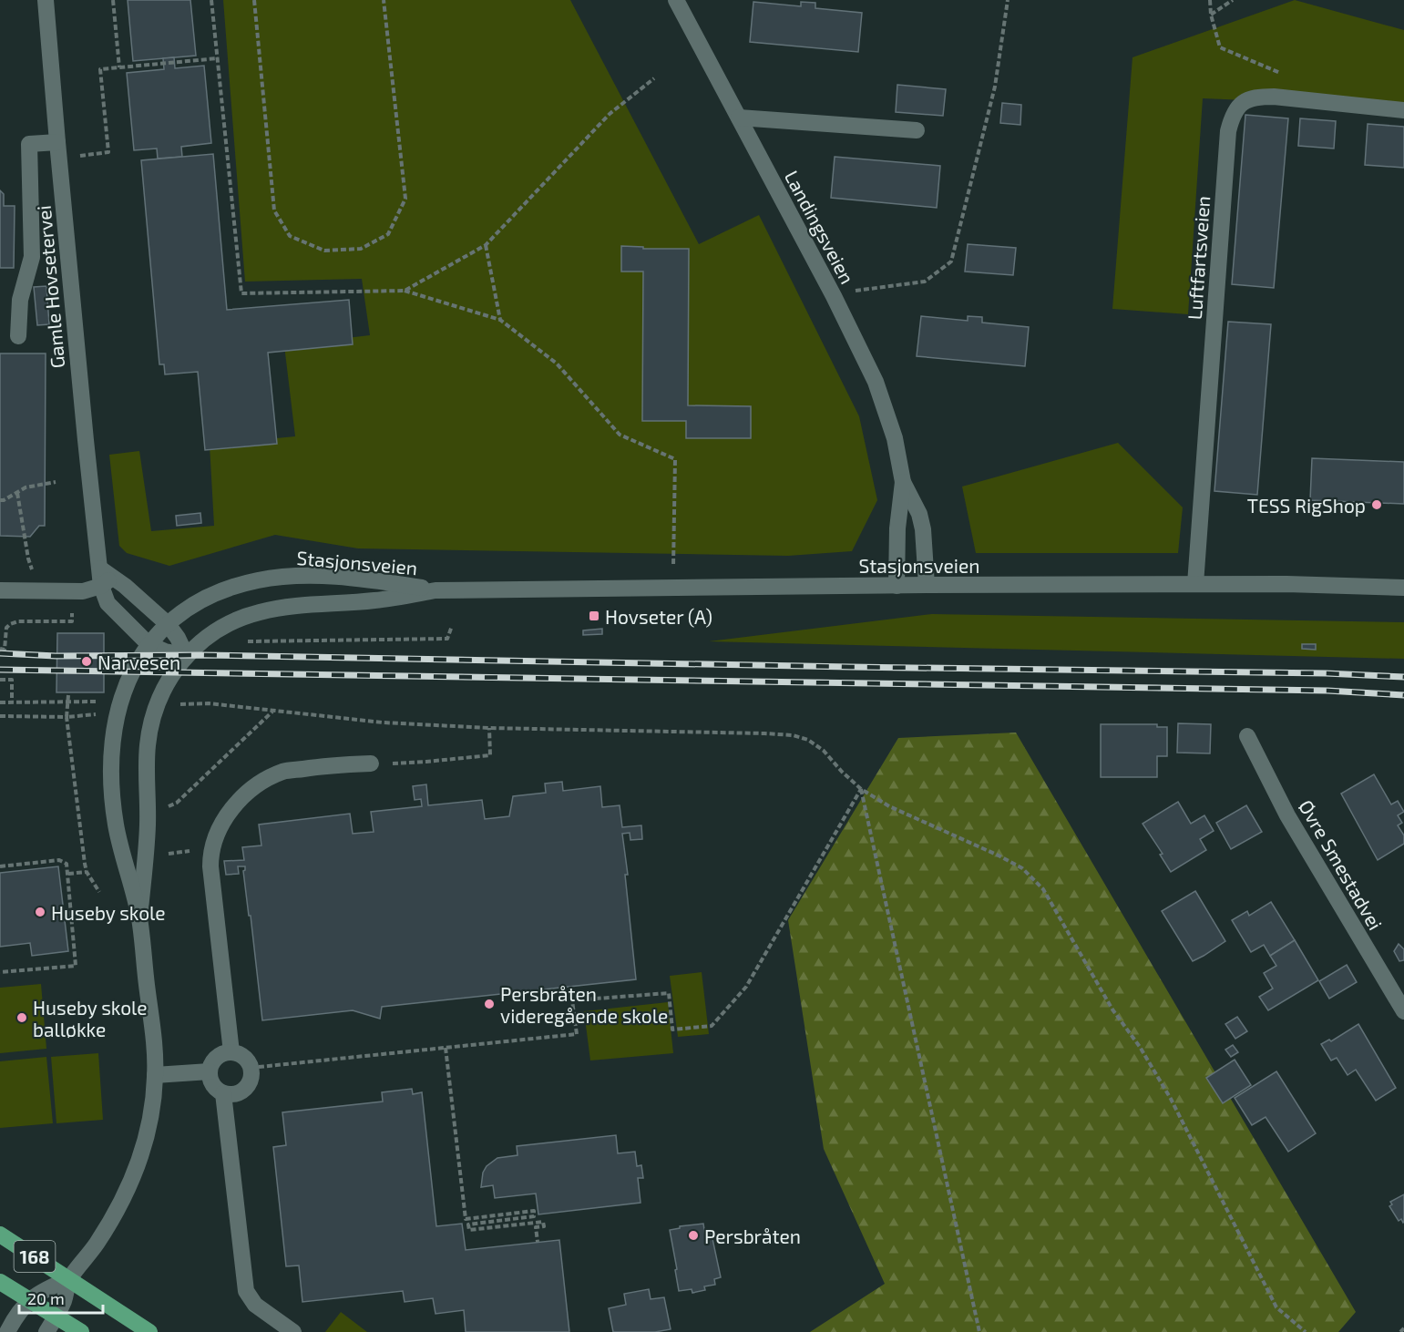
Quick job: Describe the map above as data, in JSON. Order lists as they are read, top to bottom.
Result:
{
  "streets": {
    "main road": ["168"],
    "street": [
      "Landingsveien",
      "Luftfartsveien",
      "Gamle Hovsetervei",
      "Stasjonsveien",
      "Øvre Smestadvei"
    ]
  },
  "crossings": [
    ["Landingsveien", "Stasjonsveien"],
    ["Luftfartsveien", "Stasjonsveien"],
    ["Gamle Hovsetervei", "Stasjonsveien"]
  ],
  "places": {
    "other": [
      "TESS RigShop",
      "Narvesen",
      "Huseby skole",
      "Persbråten videregående skole",
      "Huseby skole balløkke",
      "Persbråten"
    ],
    "transit": ["Hovseter (A)"]
  },
  "scale_bar": "20 m"
}
